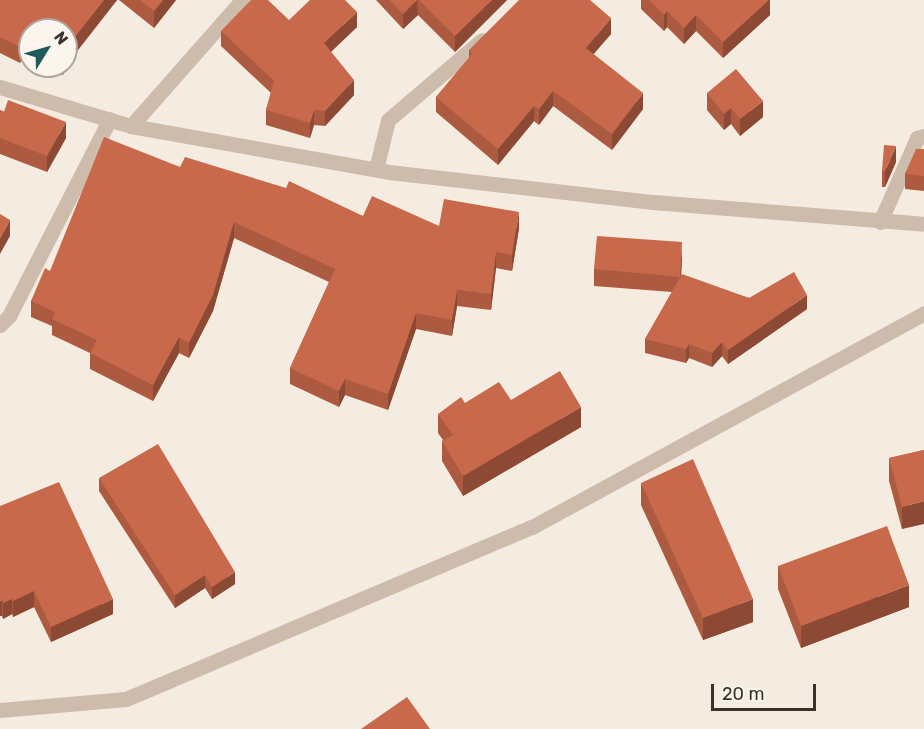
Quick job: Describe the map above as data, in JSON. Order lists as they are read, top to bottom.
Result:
{
  "scale_bar": "20 m",
  "north": "top right"
}
